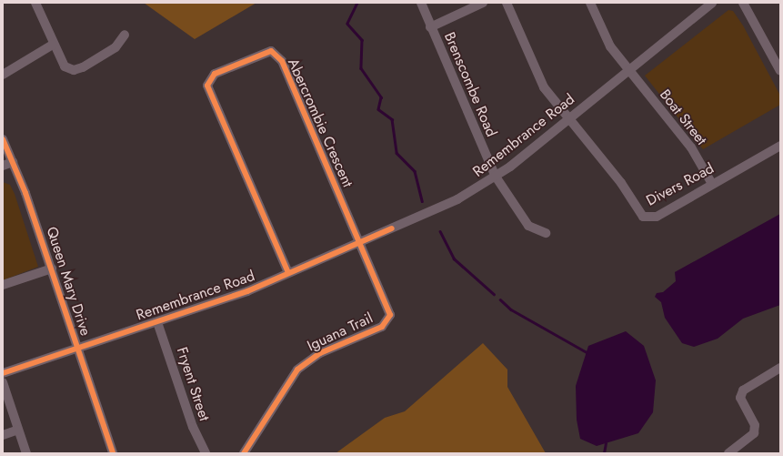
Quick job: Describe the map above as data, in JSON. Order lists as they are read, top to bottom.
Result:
{
  "streets": {
    "street": [
      "Brenscombe Road",
      "Boat Street",
      "Abercrombie Crescent",
      "Remembrance Road",
      "Divers Road",
      "Queen Mary Drive",
      "Iguana Trail",
      "Fryent Street"
    ]
  },
  "crossings": [
    ["Brenscombe Road", "Remembrance Road"],
    ["Boat Street", "Remembrance Road"],
    ["Boat Street", "Divers Road"],
    ["Abercrombie Crescent", "Remembrance Road"],
    ["Abercrombie Crescent", "Iguana Trail"],
    ["Remembrance Road", "Divers Road"],
    ["Remembrance Road", "Queen Mary Drive"],
    ["Remembrance Road", "Iguana Trail"],
    ["Remembrance Road", "Fryent Street"]
  ]
}
